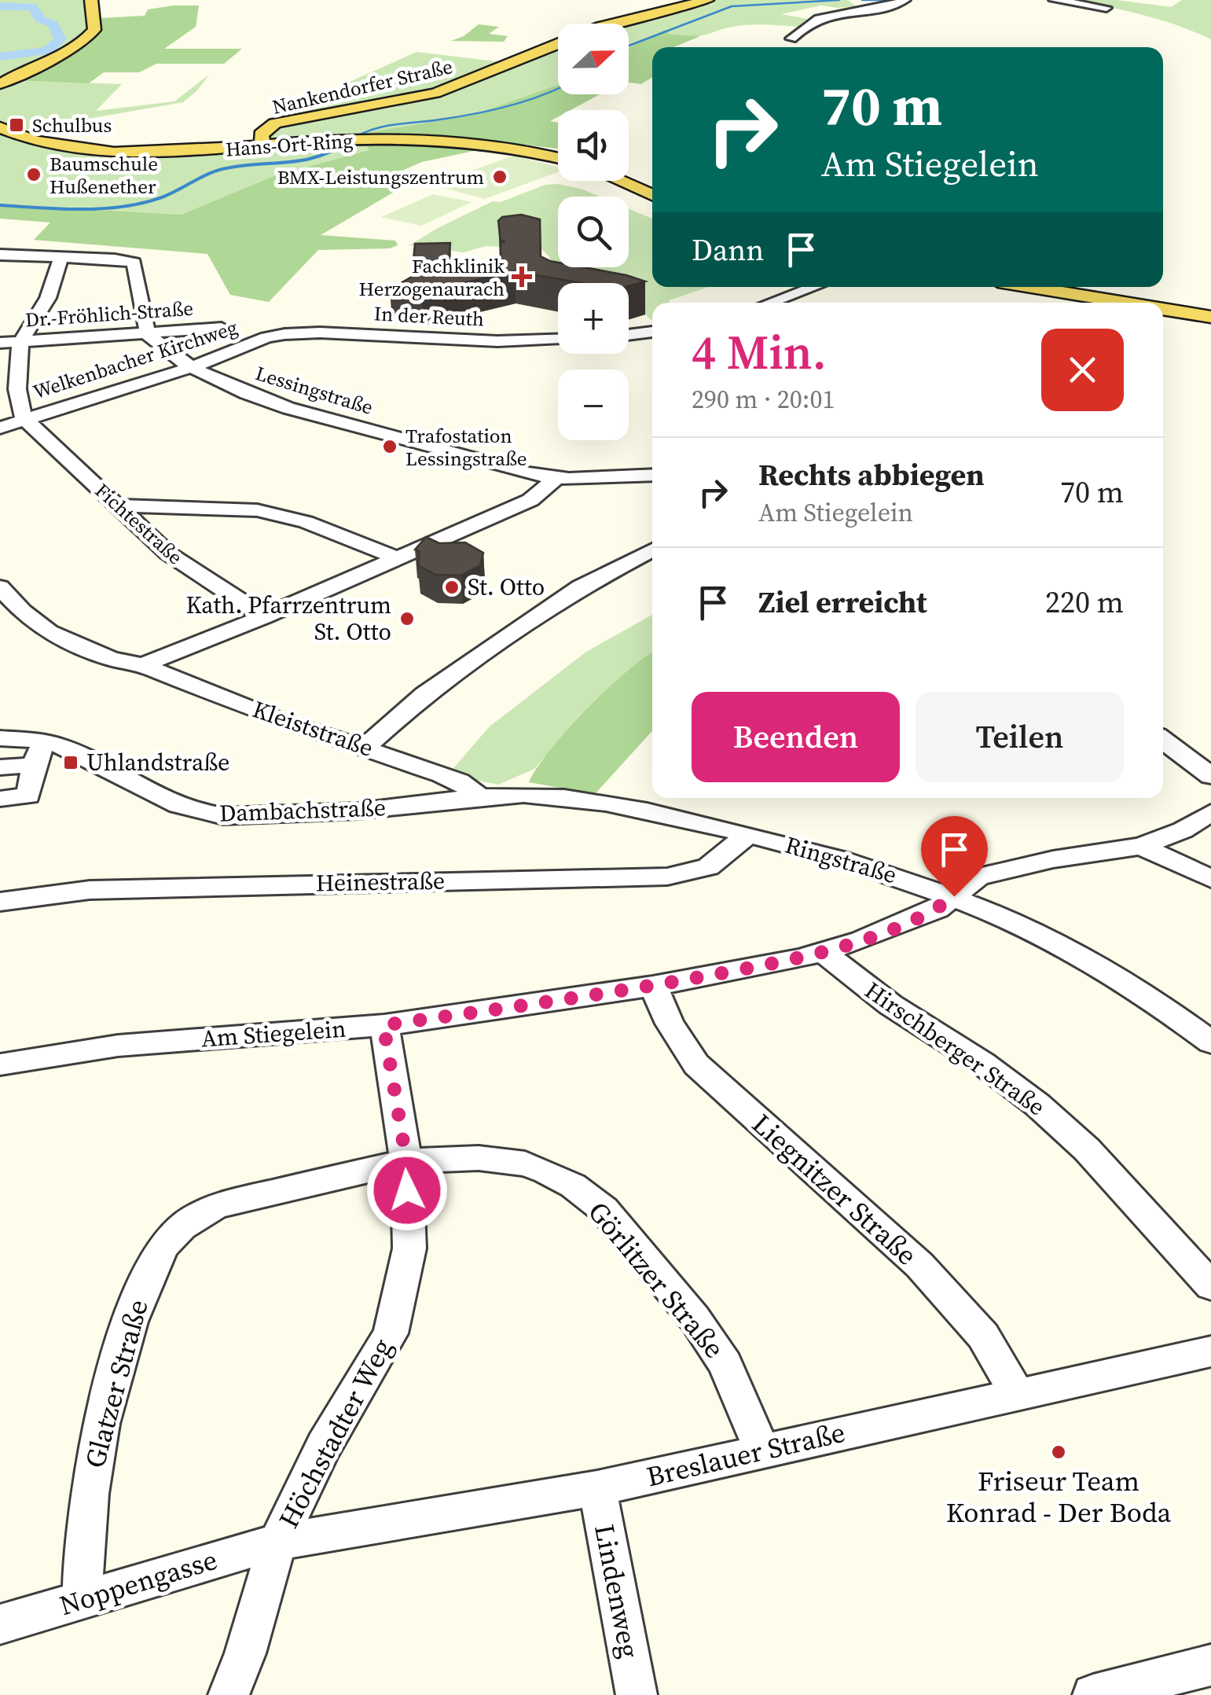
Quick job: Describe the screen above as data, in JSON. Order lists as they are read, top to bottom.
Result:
{
  "streets": {
    "main road": ["Nankendorfer Straße", "Hans-Ort-Ring"],
    "street": [
      "Dr.-Fröhlich-Straße",
      "In der Reuth",
      "Welkenbacher Kirchweg",
      "Lessingstraße",
      "Fichtestraße",
      "Kleiststraße",
      "Dambachstraße",
      "Ringstraße",
      "Heinestraße",
      "Am Stiegelein",
      "Hirschberger Straße",
      "Liegnitzer Straße",
      "Görlitzer Straße",
      "Glatzer Straße",
      "Höchstadter Weg",
      "Breslauer Straße",
      "Noppengasse",
      "Lindenweg"
    ]
  },
  "crossings": [
    ["Nankendorfer Straße", "Hans-Ort-Ring"],
    ["Dr.-Fröhlich-Straße", "Lessingstraße"],
    ["In der Reuth", "Welkenbacher Kirchweg"],
    ["Welkenbacher Kirchweg", "Lessingstraße"],
    ["Welkenbacher Kirchweg", "Fichtestraße"],
    ["Kleiststraße", "Dambachstraße"],
    ["Kleiststraße", "Ringstraße"],
    ["Dambachstraße", "Ringstraße"],
    ["Ringstraße", "Heinestraße"],
    ["Ringstraße", "Am Stiegelein"],
    ["Am Stiegelein", "Hirschberger Straße"],
    ["Am Stiegelein", "Liegnitzer Straße"],
    ["Am Stiegelein", "Höchstadter Weg"],
    ["Liegnitzer Straße", "Breslauer Straße"],
    ["Görlitzer Straße", "Glatzer Straße"],
    ["Görlitzer Straße", "Höchstadter Weg"],
    ["Görlitzer Straße", "Breslauer Straße"],
    ["Glatzer Straße", "Höchstadter Weg"],
    ["Glatzer Straße", "Noppengasse"],
    ["Höchstadter Weg", "Breslauer Straße"],
    ["Höchstadter Weg", "Noppengasse"],
    ["Breslauer Straße", "Noppengasse"],
    ["Breslauer Straße", "Lindenweg"]
  ],
  "places": {
    "transit": ["Schulbus", "Uhlandstraße"],
    "other": [
      "Baumschule Hußenether",
      "BMX-Leistungszentrum",
      "Trafostation Lessingstraße",
      "St. Otto",
      "Kath. Pfarrzentrum St. Otto",
      "Friseur Team Konrad - Der Boda"
    ],
    "health": ["Fachklinik Herzogenaurach"]
  },
  "north": "right",
  "page": {
    "map_buttons": ["+", "−"],
    "turn": ["70 m", "Am Stiegelein"],
    "then": "Dann",
    "heading": ["4 Min.", "290 m · 20:01"],
    "list": [
      {
        "name": "Rechts abbiegen",
        "note": "Am Stiegelein",
        "value": "70 m"
      },
      {
        "name": "Ziel erreicht",
        "value": "220 m"
      }
    ],
    "buttons": ["Beenden", "Teilen"]
  }
}
